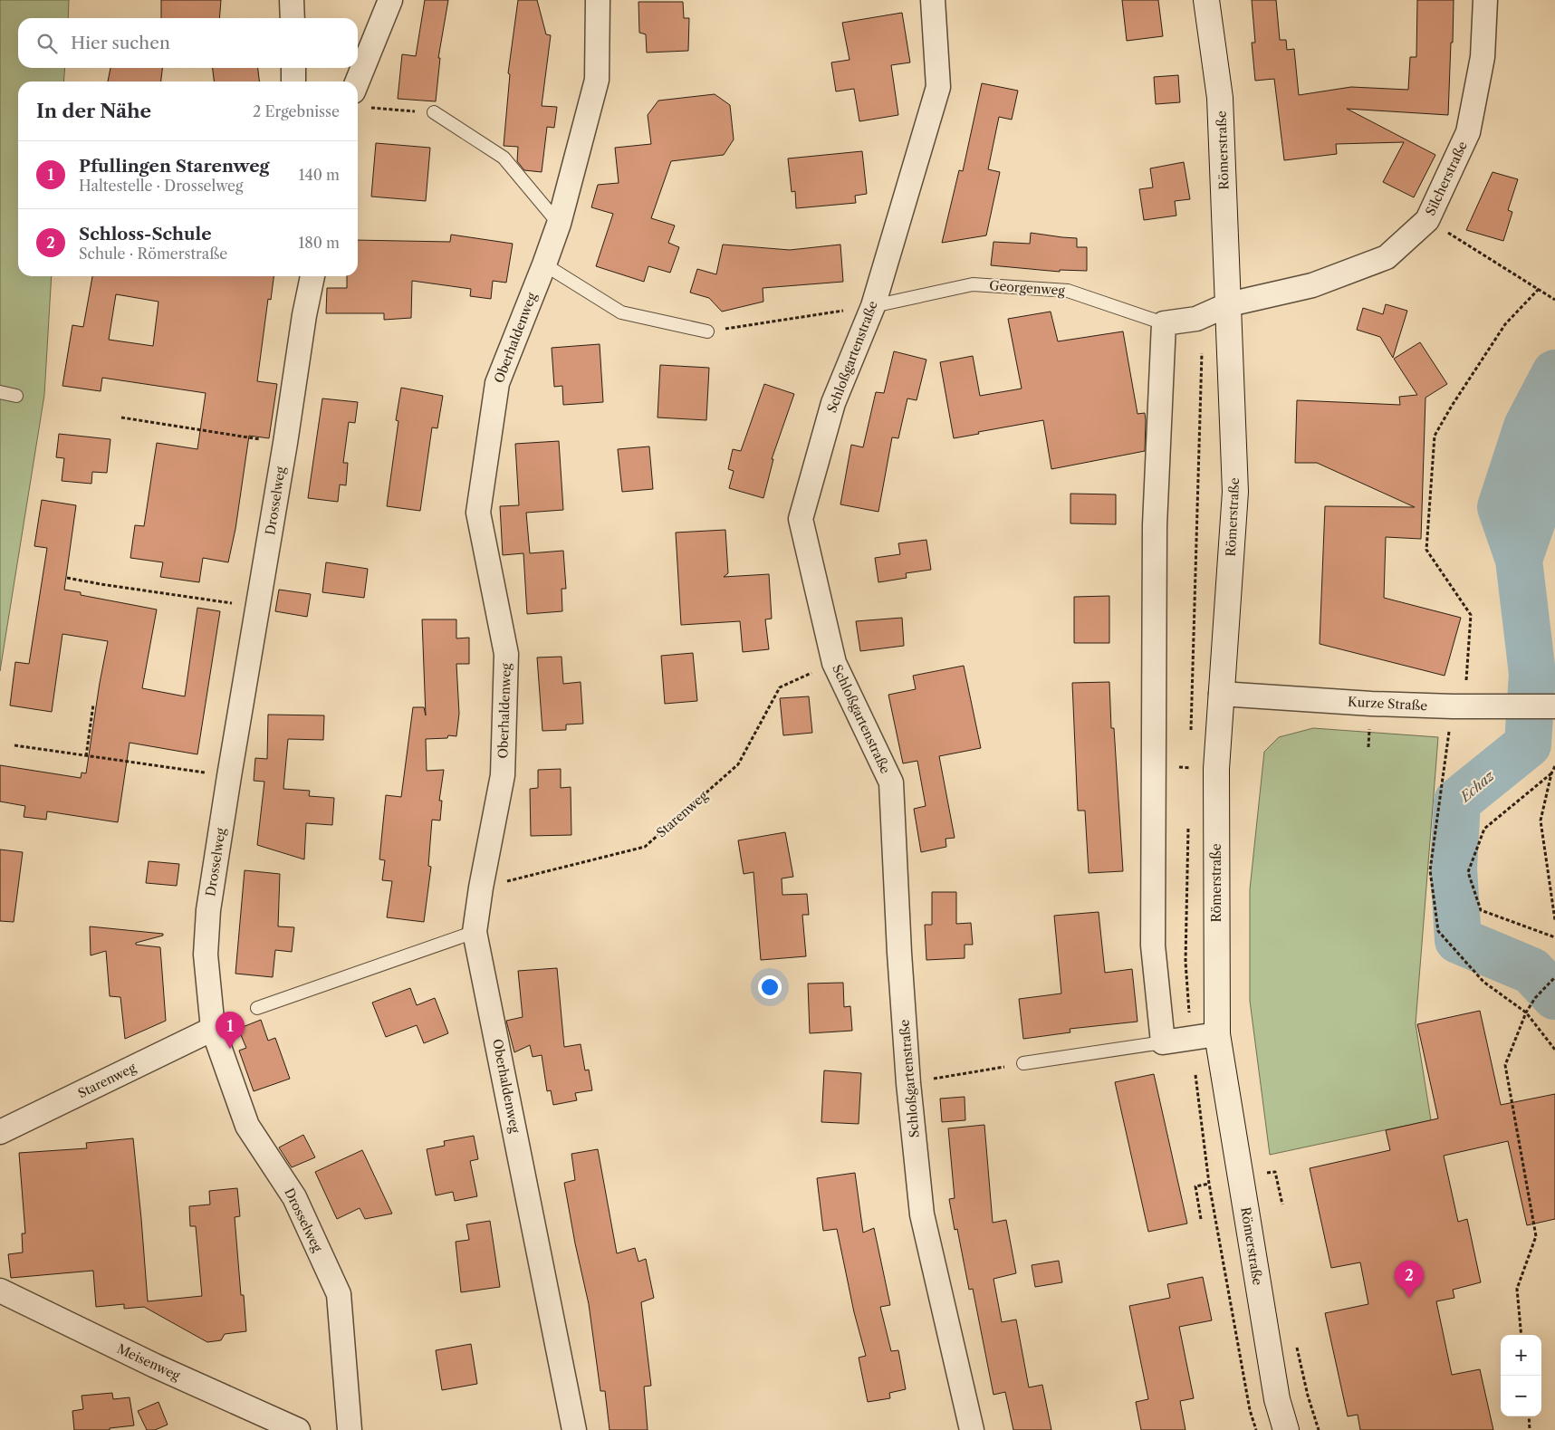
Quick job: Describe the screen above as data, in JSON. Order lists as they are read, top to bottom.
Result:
{
  "streets": {
    "main road": ["Römerstraße"],
    "street": [
      "Silcherstraße",
      "Georgenweg",
      "Oberhaldenweg",
      "Schloßgartenstraße",
      "Drosselweg",
      "Kurze Straße",
      "Starenweg",
      "Meisenweg"
    ]
  },
  "crossings": [
    ["Römerstraße", "Silcherstraße"],
    ["Römerstraße", "Georgenweg"],
    ["Römerstraße", "Kurze Straße"],
    ["Silcherstraße", "Georgenweg"],
    ["Georgenweg", "Schloßgartenstraße"],
    ["Drosselweg", "Starenweg"]
  ],
  "water": ["Echaz"],
  "page": {
    "search": "Hier suchen",
    "heading": ["In der Nähe", "2 Ergebnisse"],
    "list": [
      {
        "mark": "1",
        "name": "Pfullingen Starenweg",
        "note": "Haltestelle · Drosselweg",
        "value": "140 m"
      },
      {
        "mark": "2",
        "name": "Schloss-Schule",
        "note": "Schule · Römerstraße",
        "value": "180 m"
      }
    ],
    "pins": ["1", "2"],
    "map_buttons": ["+", "−"]
  }
}
